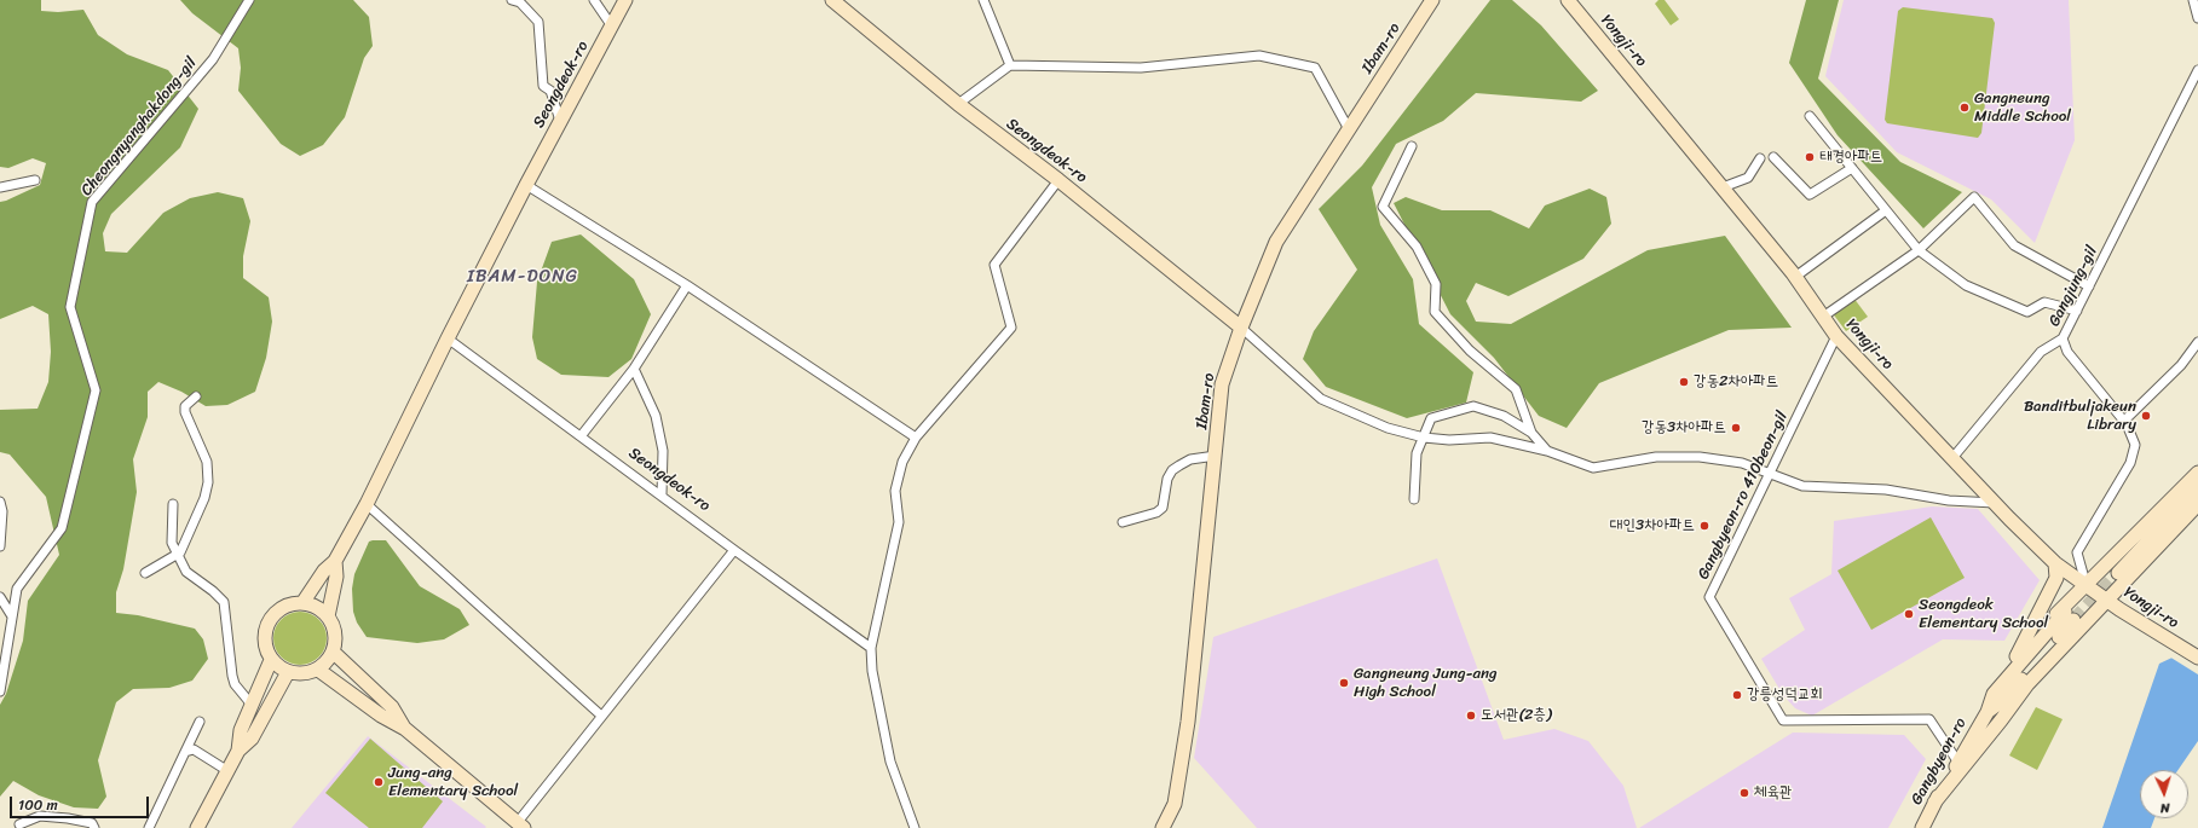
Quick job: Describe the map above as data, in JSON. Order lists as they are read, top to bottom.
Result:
{
  "streets": {
    "street": [
      "Yongji-ro",
      "Ibam-ro",
      "Seongdeok-ro",
      "Cheongnyanghakdong-gil",
      "Gangjung-gil",
      "Gangbyeon-ro 410beon-gil",
      "Gangbyeon-ro"
    ]
  },
  "crossings": [
    ["Yongji-ro", "Gangjung-gil"],
    ["Yongji-ro", "Gangbyeon-ro 410beon-gil"],
    ["Ibam-ro", "Seongdeok-ro"],
    ["Gangbyeon-ro 410beon-gil", "Gangbyeon-ro"]
  ],
  "districts": ["IBAM-DONG"],
  "places": [
    "Gangneung Middle School",
    "태경아파트",
    "강동2차아파트",
    "Banditbuljakeun Library",
    "강동3차아파트",
    "대인3차아파트",
    "Seongdeok Elementary School",
    "Gangneung Jung-ang High School",
    "강릉성덕교회",
    "도서관(2층)",
    "Jung-ang Elementary School",
    "체육관"
  ],
  "scale_bar": "100 m",
  "north": "bottom"
}
